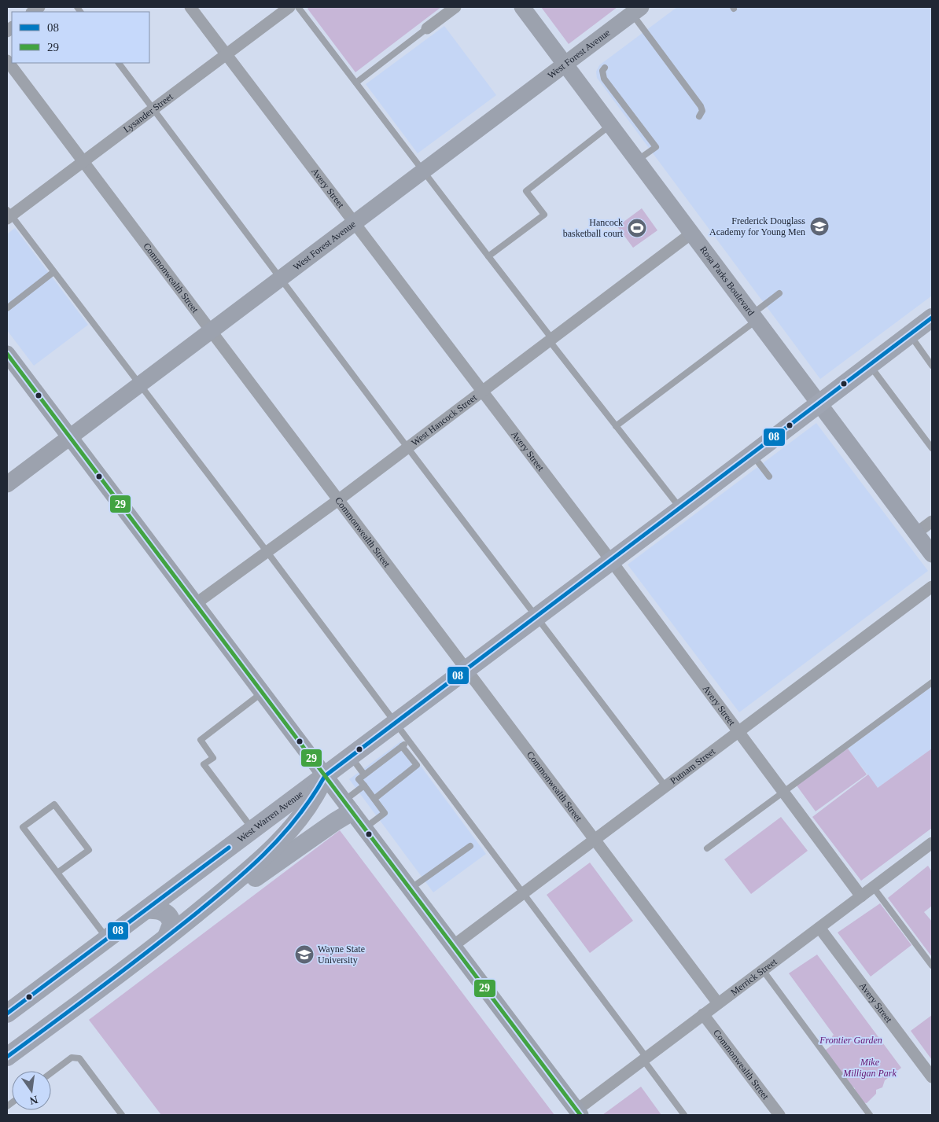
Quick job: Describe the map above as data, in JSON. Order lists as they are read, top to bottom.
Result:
{
  "streets": {
    "main road": ["West Warren Avenue"],
    "street": [
      "West Forest Avenue",
      "Lysander Street",
      "Avery Street",
      "Commonwealth Street",
      "Rosa Parks Boulevard",
      "West Hancock Street",
      "Putnam Street",
      "Merrick Street"
    ]
  },
  "crossings": [
    ["West Forest Avenue", "Avery Street"],
    ["West Forest Avenue", "Commonwealth Street"],
    ["West Forest Avenue", "Rosa Parks Boulevard"],
    ["Lysander Street", "Avery Street"],
    ["Lysander Street", "Commonwealth Street"],
    ["Avery Street", "West Hancock Street"],
    ["Avery Street", "Putnam Street"],
    ["Avery Street", "West Warren Avenue"],
    ["Avery Street", "Merrick Street"],
    ["Commonwealth Street", "West Hancock Street"],
    ["Commonwealth Street", "Putnam Street"],
    ["Commonwealth Street", "West Warren Avenue"],
    ["Commonwealth Street", "Merrick Street"],
    ["Rosa Parks Boulevard", "West Hancock Street"],
    ["Rosa Parks Boulevard", "West Warren Avenue"]
  ],
  "parks": ["Frontier Garden", "Mike Milligan Park"],
  "places": {
    "school or university": ["Frederick Douglass Academy for Young Men", "Wayne State University"],
    "sports": ["Hancock basketball court"]
  },
  "lines": ["transit line 08", "transit line 29"],
  "legend": ["08", "29"],
  "north": "bottom"
}
